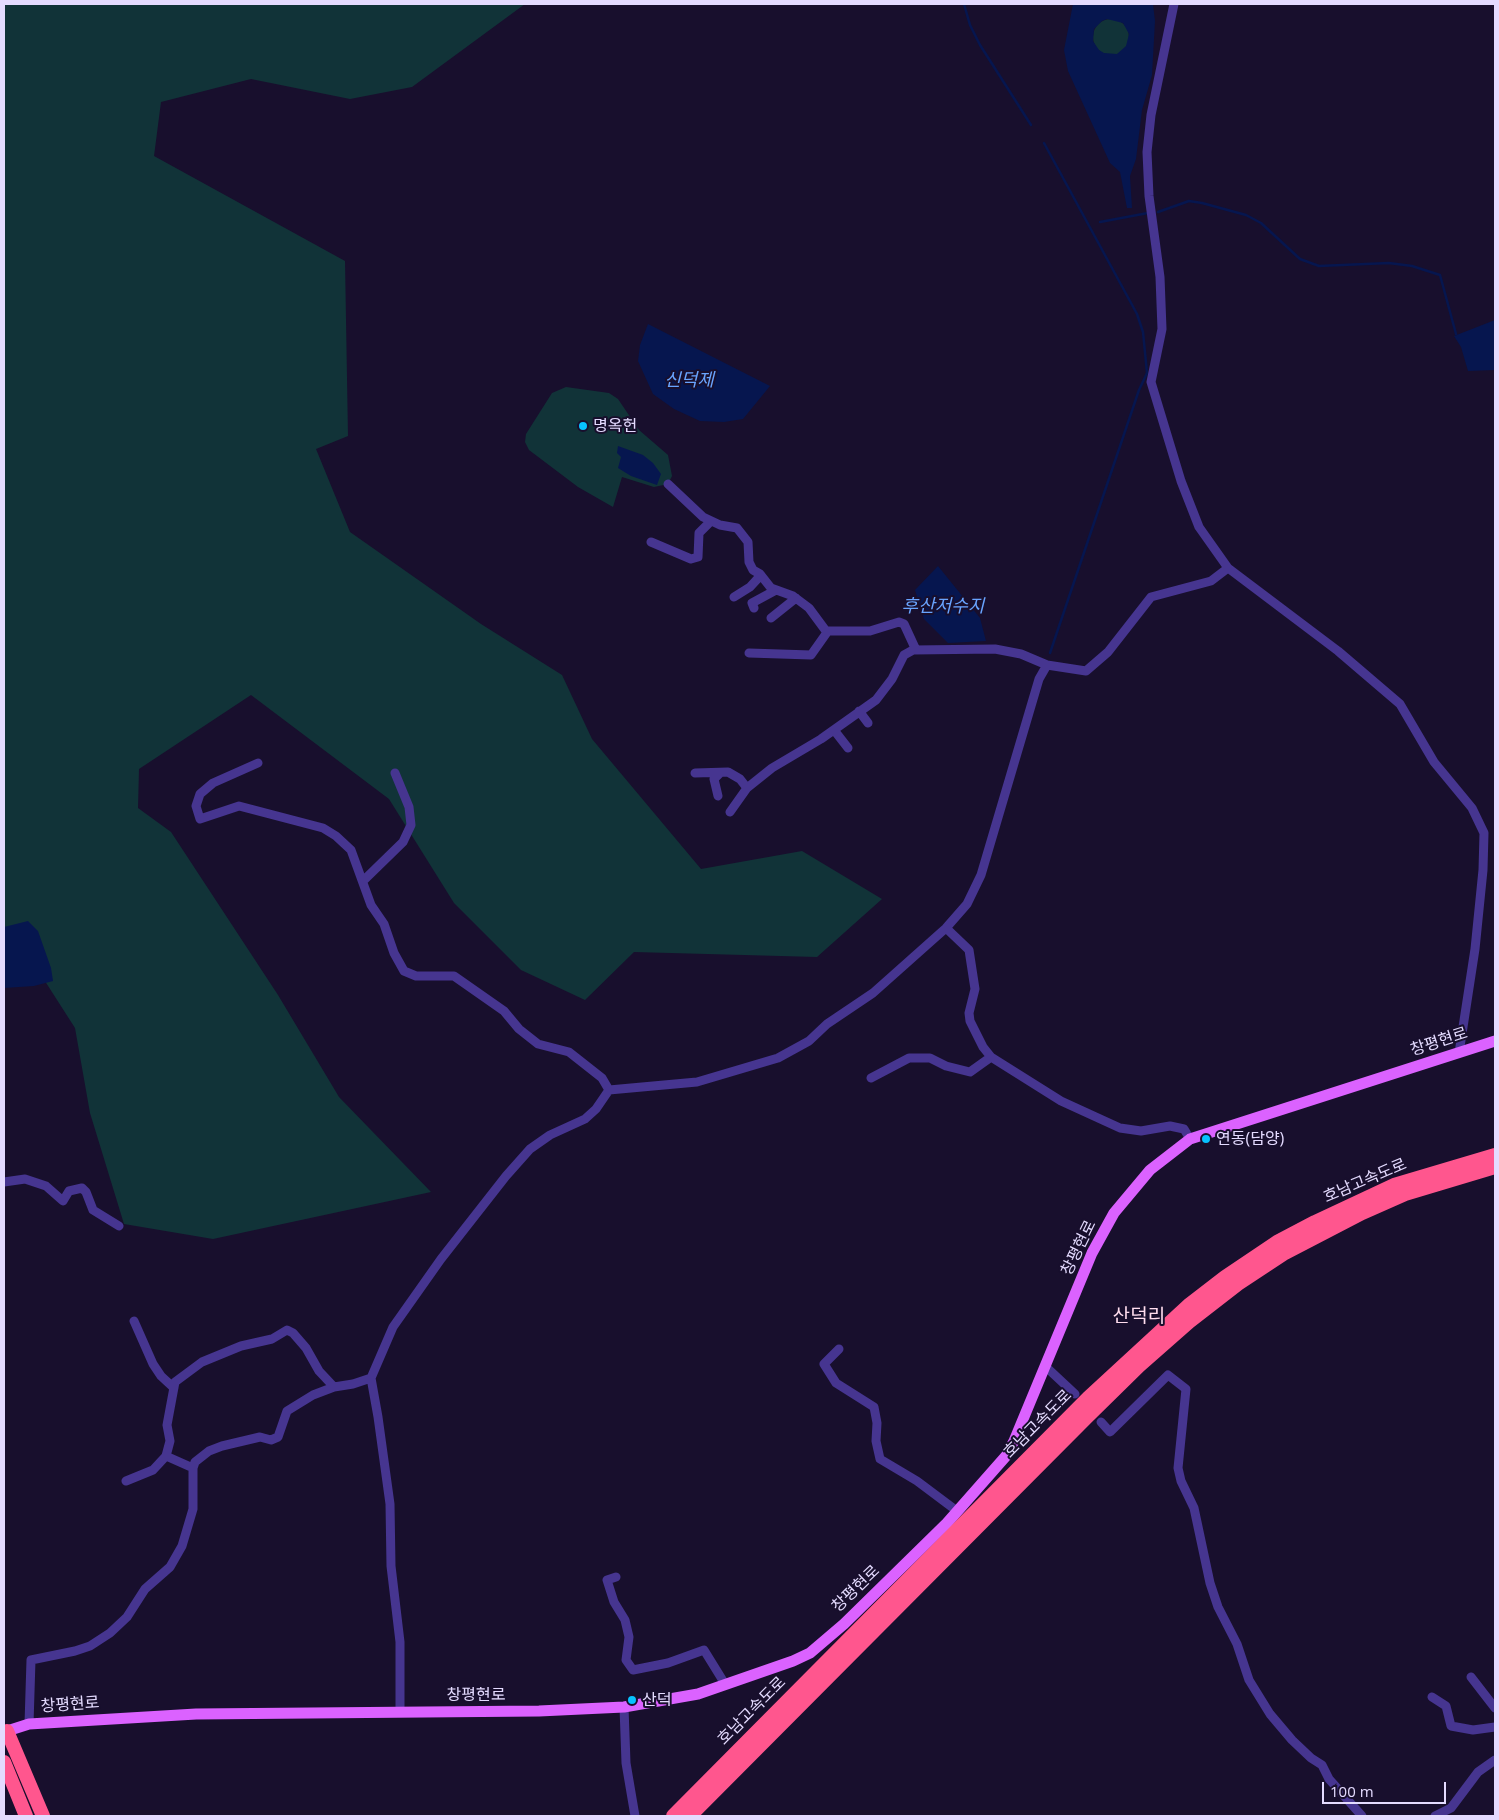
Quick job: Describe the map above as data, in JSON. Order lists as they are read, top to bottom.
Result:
{
  "streets": {
    "highway": ["호남고속도로"],
    "main road": ["창평현로"]
  },
  "districts": ["산덕리"],
  "water": ["신덕제", "후산저수지"],
  "places": ["명옥헌", "연동(담양)", "산덕"],
  "scale_bar": "100 m"
}
